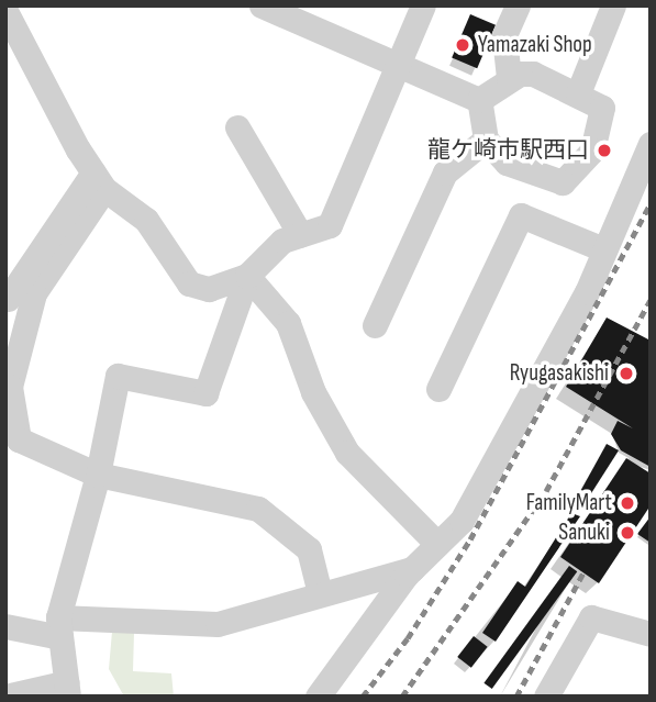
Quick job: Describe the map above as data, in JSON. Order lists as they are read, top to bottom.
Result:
{
  "places": [
    "Yamazaki Shop",
    "龍ケ崎市駅西口",
    "Ryugasakishi",
    "FamilyMart",
    "Sanuki"
  ]
}
